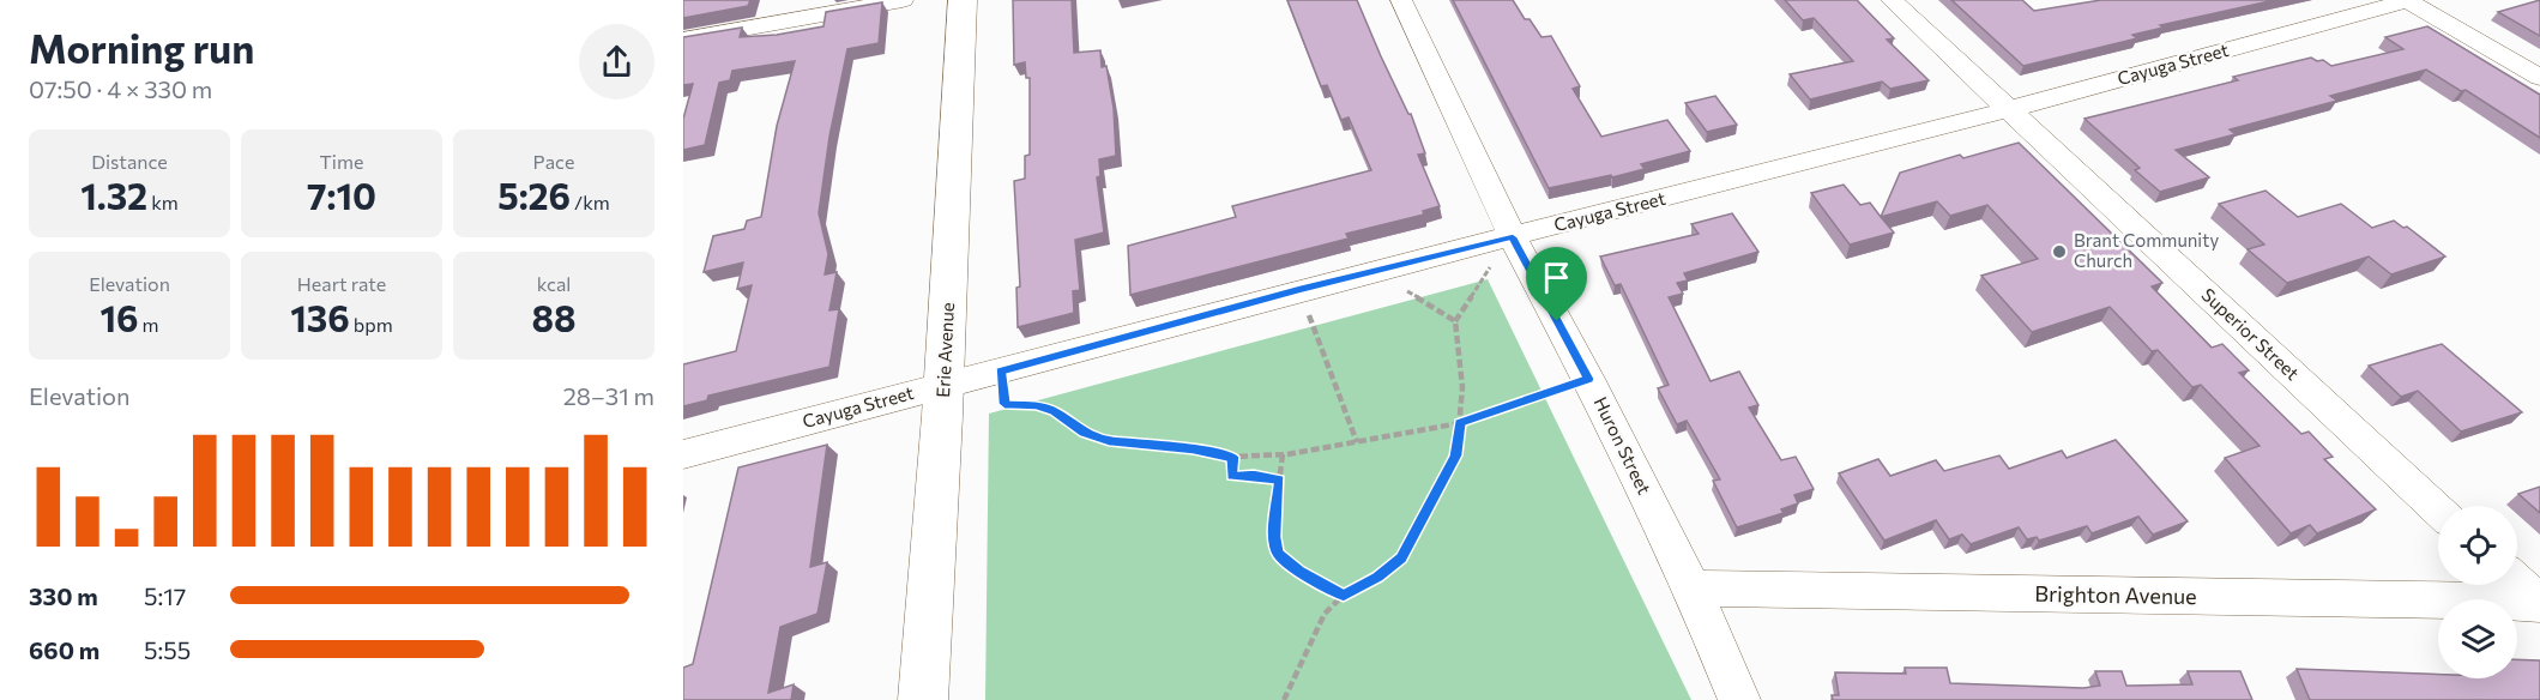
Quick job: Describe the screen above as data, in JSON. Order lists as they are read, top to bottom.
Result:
{
  "streets": {
    "main road": ["Erie Avenue"],
    "street": [
      "Cayuga Street",
      "Superior Street",
      "Huron Street",
      "Brighton Avenue"
    ]
  },
  "crossings": [
    ["Cayuga Street", "Superior Street"],
    ["Cayuga Street", "Erie Avenue"],
    ["Cayuga Street", "Huron Street"],
    ["Huron Street", "Brighton Avenue"]
  ],
  "places": ["Brant Community Church"],
  "page": {
    "heading": ["Morning run", "07:50 · 4 × 330 m"],
    "stats": [
      ["Distance", "1.32 km"],
      ["Time", "7:10"],
      ["Pace", "5:26 /km"],
      ["Elevation", "16 m"],
      ["Heart rate", "136 bpm"],
      ["kcal", "88"]
    ],
    "chart": ["Elevation", "28–31 m"],
    "list": [
      {
        "name": "330 m",
        "note": "5:17"
      },
      {
        "name": "660 m",
        "note": "5:55"
      }
    ]
  }
}
